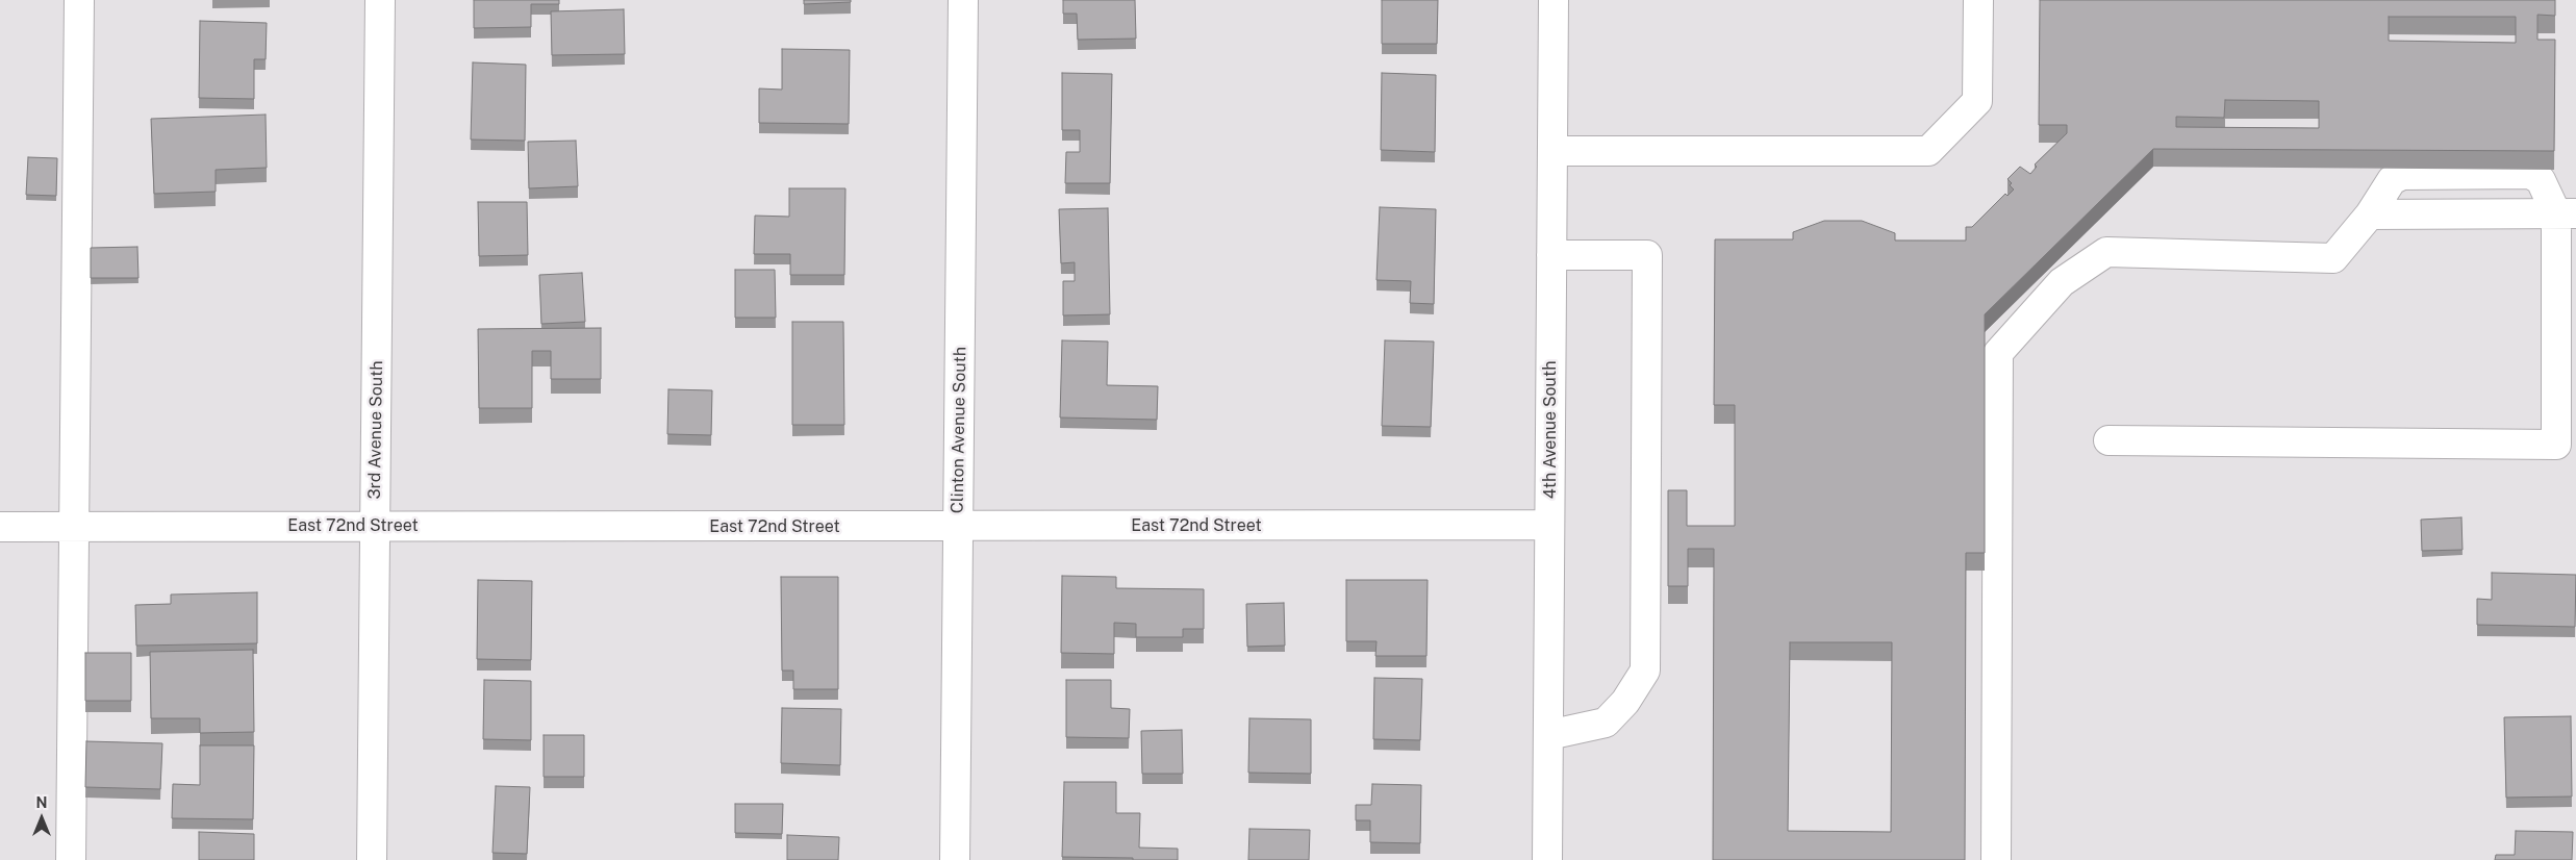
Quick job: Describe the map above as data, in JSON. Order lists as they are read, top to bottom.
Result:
{
  "streets": {
    "street": [
      "3rd Avenue South",
      "Clinton Avenue South",
      "4th Avenue South",
      "East 72nd Street"
    ]
  },
  "crossings": [
    ["3rd Avenue South", "East 72nd Street"],
    ["Clinton Avenue South", "East 72nd Street"],
    ["4th Avenue South", "East 72nd Street"]
  ],
  "north": "top"
}
